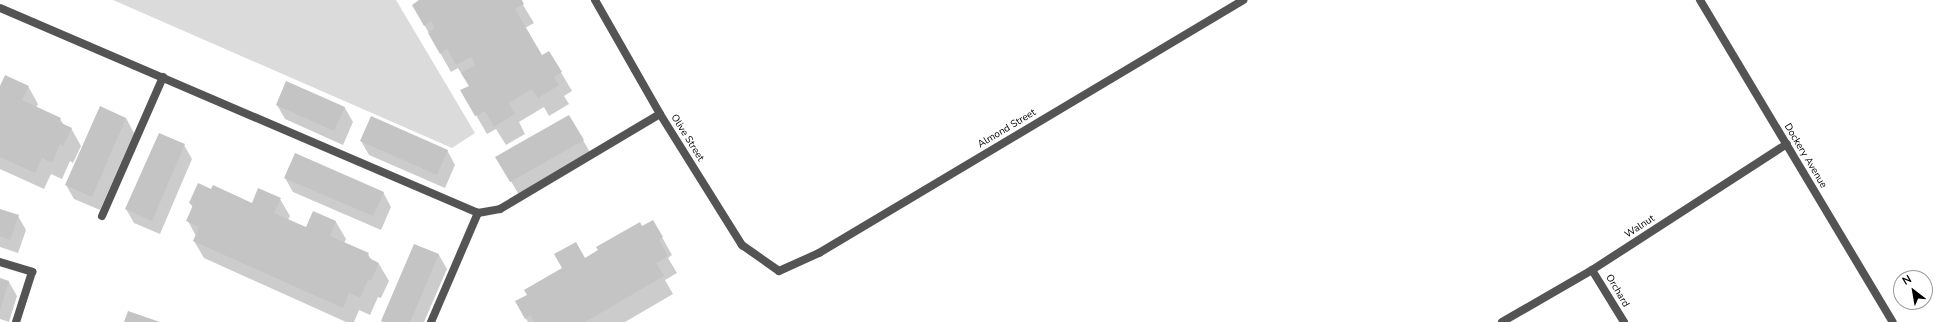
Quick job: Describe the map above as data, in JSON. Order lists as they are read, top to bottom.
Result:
{
  "streets": {
    "street": [
      "Almond Street",
      "Olive Street",
      "Dockery Avenue",
      "Walnut",
      "Orchard"
    ]
  },
  "crossings": [
    ["Almond Street", "Olive Street"],
    ["Dockery Avenue", "Walnut"],
    ["Walnut", "Orchard"]
  ],
  "north": "top left"
}
